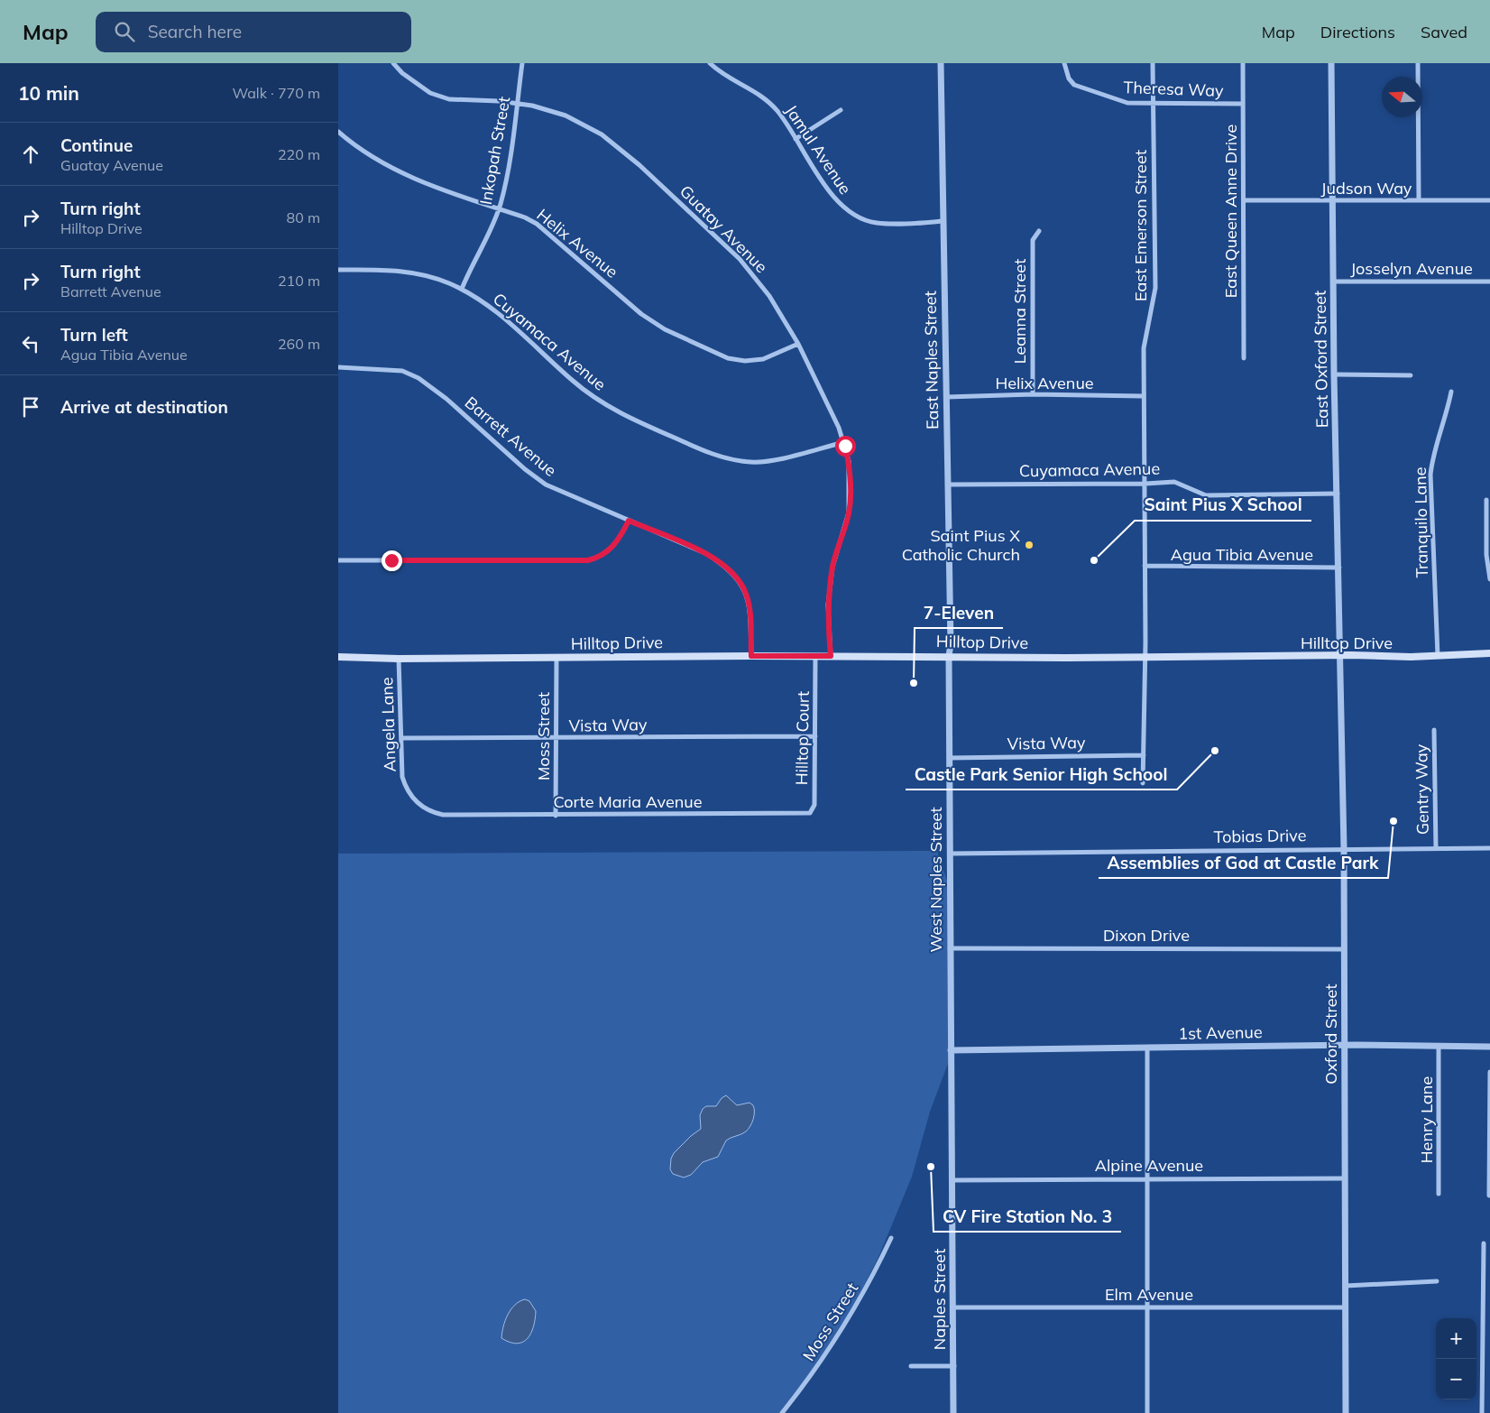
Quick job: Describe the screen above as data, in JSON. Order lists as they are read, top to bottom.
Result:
{
  "streets": {
    "main road": ["Hilltop Drive"],
    "street": [
      "Theresa Way",
      "Jamul Avenue",
      "Inkopah Street",
      "Judson Way",
      "East Queen Anne Drive",
      "East Emerson Street",
      "Guatay Avenue",
      "Helix Avenue",
      "Josselyn Avenue",
      "Leanna Street",
      "Cuyamaca Avenue",
      "East Oxford Street",
      "East Naples Street",
      "Barrett Avenue",
      "Tranquilo Lane",
      "Agua Tibia Avenue",
      "Angela Lane",
      "Vista Way",
      "Moss Street",
      "Hilltop Court",
      "Gentry Way",
      "Corte Maria Avenue",
      "Tobias Drive",
      "West Naples Street",
      "Dixon Drive",
      "1st Avenue",
      "Oxford Street",
      "Henry Lane",
      "Alpine Avenue",
      "Elm Avenue",
      "Naples Street"
    ]
  },
  "crossings": [
    ["Theresa Way", "East Queen Anne Drive"],
    ["Theresa Way", "East Emerson Street"],
    ["Jamul Avenue", "East Naples Street"],
    ["Inkopah Street", "Guatay Avenue"],
    ["Inkopah Street", "Helix Avenue"],
    ["Inkopah Street", "Cuyamaca Avenue"],
    ["Judson Way", "East Queen Anne Drive"],
    ["Judson Way", "East Oxford Street"],
    ["East Emerson Street", "Helix Avenue"],
    ["East Emerson Street", "Cuyamaca Avenue"],
    ["East Emerson Street", "Agua Tibia Avenue"],
    ["East Emerson Street", "Hilltop Drive"],
    ["East Emerson Street", "Vista Way"],
    ["Guatay Avenue", "Helix Avenue"],
    ["Guatay Avenue", "Cuyamaca Avenue"],
    ["Guatay Avenue", "Hilltop Drive"],
    ["Helix Avenue", "Leanna Street"],
    ["Helix Avenue", "East Naples Street"],
    ["Josselyn Avenue", "East Oxford Street"],
    ["Cuyamaca Avenue", "East Oxford Street"],
    ["Cuyamaca Avenue", "East Naples Street"],
    ["East Oxford Street", "Agua Tibia Avenue"],
    ["East Oxford Street", "Hilltop Drive"],
    ["East Oxford Street", "Oxford Street"],
    ["East Naples Street", "Hilltop Drive"],
    ["East Naples Street", "West Naples Street"],
    ["Barrett Avenue", "Hilltop Drive"],
    ["Tranquilo Lane", "Hilltop Drive"],
    ["Hilltop Drive", "Angela Lane"],
    ["Hilltop Drive", "Moss Street"],
    ["Hilltop Drive", "Hilltop Court"],
    ["Hilltop Drive", "West Naples Street"],
    ["Hilltop Drive", "Oxford Street"],
    ["Angela Lane", "Vista Way"],
    ["Angela Lane", "Corte Maria Avenue"],
    ["Vista Way", "Moss Street"],
    ["Vista Way", "Hilltop Court"],
    ["Vista Way", "West Naples Street"],
    ["Moss Street", "Corte Maria Avenue"],
    ["Hilltop Court", "Corte Maria Avenue"],
    ["Gentry Way", "Tobias Drive"],
    ["Tobias Drive", "West Naples Street"],
    ["Tobias Drive", "Oxford Street"],
    ["West Naples Street", "Dixon Drive"],
    ["West Naples Street", "1st Avenue"],
    ["West Naples Street", "Naples Street"],
    ["Dixon Drive", "Oxford Street"],
    ["1st Avenue", "Oxford Street"],
    ["1st Avenue", "Henry Lane"],
    ["1st Avenue", "Naples Street"],
    ["Oxford Street", "Alpine Avenue"],
    ["Oxford Street", "Elm Avenue"],
    ["Alpine Avenue", "Naples Street"],
    ["Elm Avenue", "Naples Street"]
  ],
  "places": [
    "Saint Pius X Catholic Church",
    "Saint Pius X School",
    "7-Eleven",
    "Castle Park Senior High School",
    "Assemblies of God at Castle Park",
    "CV Fire Station No. 3"
  ],
  "north": "left",
  "page": {
    "header": "Map",
    "search": "Search here",
    "nav": ["Map", "Directions", "Saved"],
    "heading": ["10 min", "Walk · 770 m"],
    "list": [
      ["Continue", "Guatay Avenue", "220 m"],
      ["Turn right", "Hilltop Drive", "80 m"],
      ["Turn right", "Barrett Avenue", "210 m"],
      ["Turn left", "Agua Tibia Avenue", "260 m"],
      "Arrive at destination"
    ],
    "map_buttons": ["+", "−"]
  }
}
